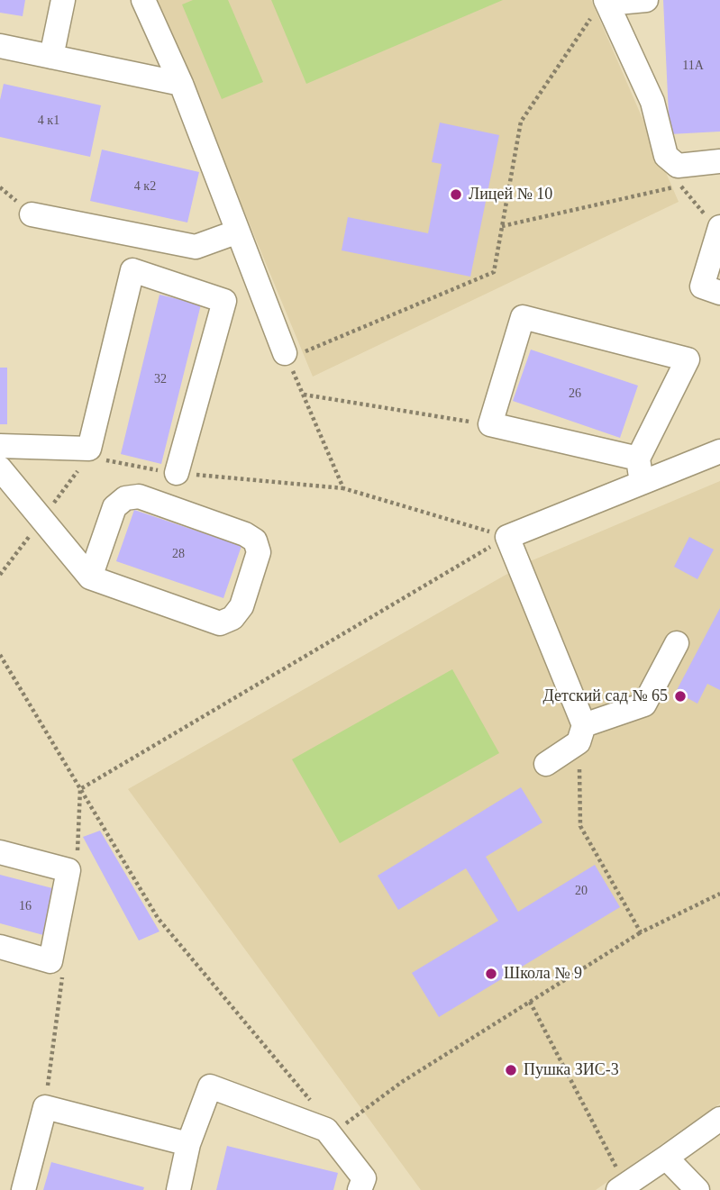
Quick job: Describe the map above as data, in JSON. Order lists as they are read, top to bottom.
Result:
{
  "places": [
    "Лицей № 10",
    "Детский сад № 65",
    "Школа № 9",
    "Пушка ЗИС-3"
  ],
  "house_numbers": [
    "11А",
    "4 к1",
    "4 к2",
    "32",
    "26",
    "28",
    "20",
    "16"
  ]
}
